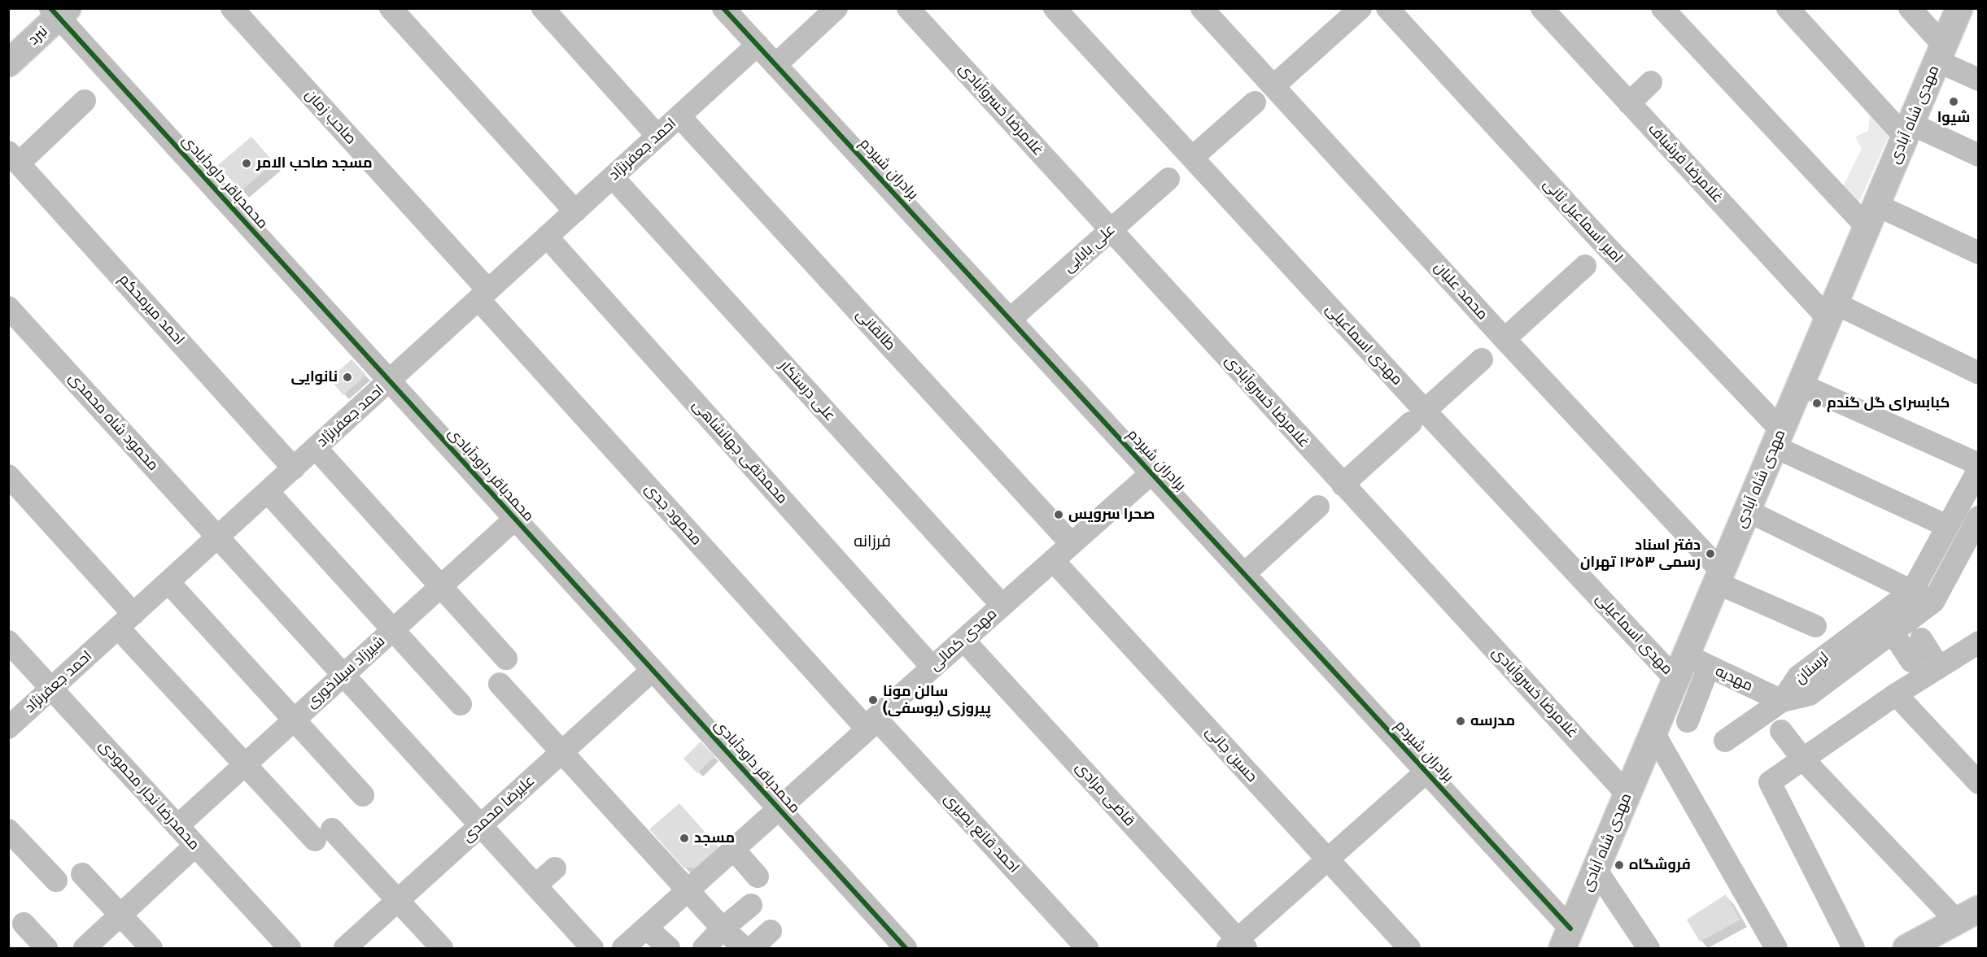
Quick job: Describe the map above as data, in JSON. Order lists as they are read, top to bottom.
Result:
{
  "streets": {
    "main road": ["نبرد", "مهدی شاه آبادی"],
    "street": [
      "غلامرضا خسروآبادی",
      "صاحب زمان",
      "احمد جعفرنژاد",
      "غلامرضا فرشباف",
      "برادران شیردم",
      "محمدباقر داودآبادی",
      "امیر اسماعیل ثانی",
      "علی بابایی",
      "محمد علیان",
      "احمد میرمحکم",
      "طالقانی",
      "مهدی اسماعیلی",
      "علی درستکار",
      "محمود شاه محمدی",
      "محمدتقی جهانشاهی",
      "محمود جدی",
      "مهدی کمالی",
      "لرستان",
      "شیرزاد سیلاخوری",
      "مهدیه",
      "حسین جانی",
      "قاضی مرادی",
      "محمدرضا نجار محمودی",
      "علیرضا محمدی",
      "احمد قانع بصیری"
    ]
  },
  "crossings": [
    ["نبرد", "محمدباقر داودآبادی"],
    ["غلامرضا خسروآبادی", "مهدی شاه آبادی"],
    ["غلامرضا خسروآبادی", "علی بابایی"],
    ["مهدی شاه آبادی", "غلامرضا فرشباف"],
    ["مهدی شاه آبادی", "برادران شیردم"],
    ["مهدی شاه آبادی", "امیر اسماعیل ثانی"],
    ["مهدی شاه آبادی", "محمد علیان"],
    ["مهدی شاه آبادی", "مهدی اسماعیلی"],
    ["مهدی شاه آبادی", "مهدیه"],
    ["صاحب زمان", "احمد جعفرنژاد"],
    ["صاحب زمان", "محمود جدی"],
    ["احمد جعفرنژاد", "برادران شیردم"],
    ["احمد جعفرنژاد", "محمدباقر داودآبادی"],
    ["احمد جعفرنژاد", "احمد میرمحکم"],
    ["احمد جعفرنژاد", "طالقانی"],
    ["احمد جعفرنژاد", "علی درستکار"],
    ["احمد جعفرنژاد", "محمود شاه محمدی"],
    ["احمد جعفرنژاد", "محمدتقی جهانشاهی"],
    ["احمد جعفرنژاد", "محمود جدی"],
    ["احمد جعفرنژاد", "محمدرضا نجار محمودی"],
    ["برادران شیردم", "علی بابایی"],
    ["برادران شیردم", "مهدی کمالی"],
    ["محمدباقر داودآبادی", "مهدی کمالی"],
    ["محمدباقر داودآبادی", "شیرزاد سیلاخوری"],
    ["محمدباقر داودآبادی", "علیرضا محمدی"],
    ["طالقانی", "مهدی کمالی"],
    ["علی درستکار", "مهدی کمالی"],
    ["محمود شاه محمدی", "شیرزاد سیلاخوری"],
    ["محمود شاه محمدی", "علیرضا محمدی"],
    ["محمدتقی جهانشاهی", "مهدی کمالی"],
    ["محمود جدی", "مهدی کمالی"],
    ["محمود جدی", "احمد قانع بصیری"],
    ["مهدی کمالی", "حسین جانی"],
    ["مهدی کمالی", "قاضی مرادی"],
    ["مهدی کمالی", "احمد قانع بصیری"],
    ["لرستان", "مهدیه"],
    ["شیرزاد سیلاخوری", "محمدرضا نجار محمودی"]
  ],
  "districts": ["فرزانه"],
  "places": [
    "شیوا",
    "مسجد صاحب الامر",
    "نانوایی",
    "کبابسرای گل گندم",
    "صحرا سرویس",
    "دفتر اسناد رسمی ۱۴۵۳ تهران",
    "سالن مونا پیروزی (یوسفی)",
    "مدرسه",
    "مسجد",
    "فروشگاه"
  ]
}
